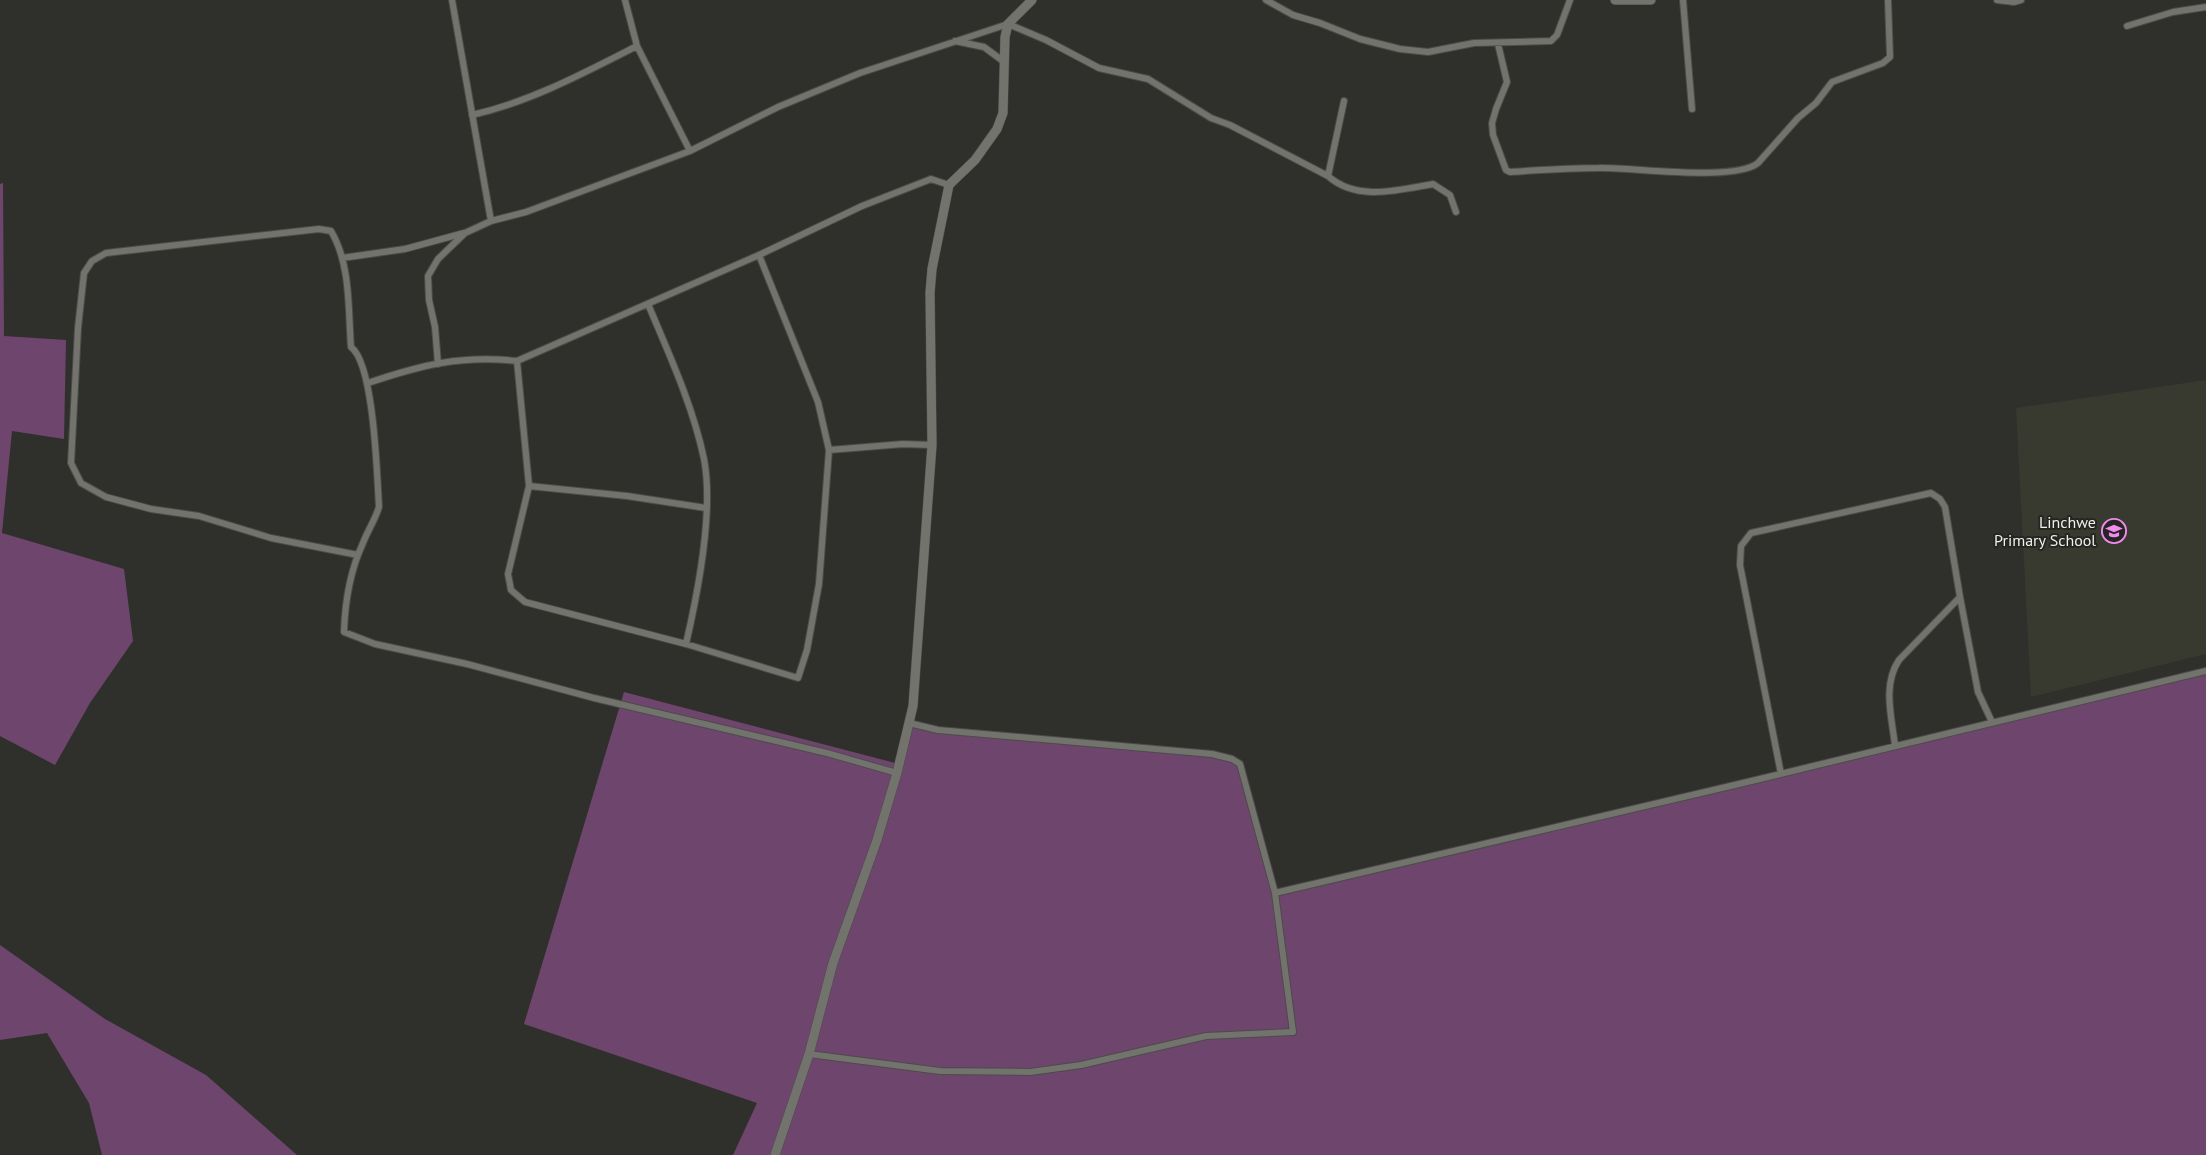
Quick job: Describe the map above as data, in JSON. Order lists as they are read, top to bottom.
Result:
{
  "places": {
    "school or university": ["Linchwe Primary School"]
  }
}
